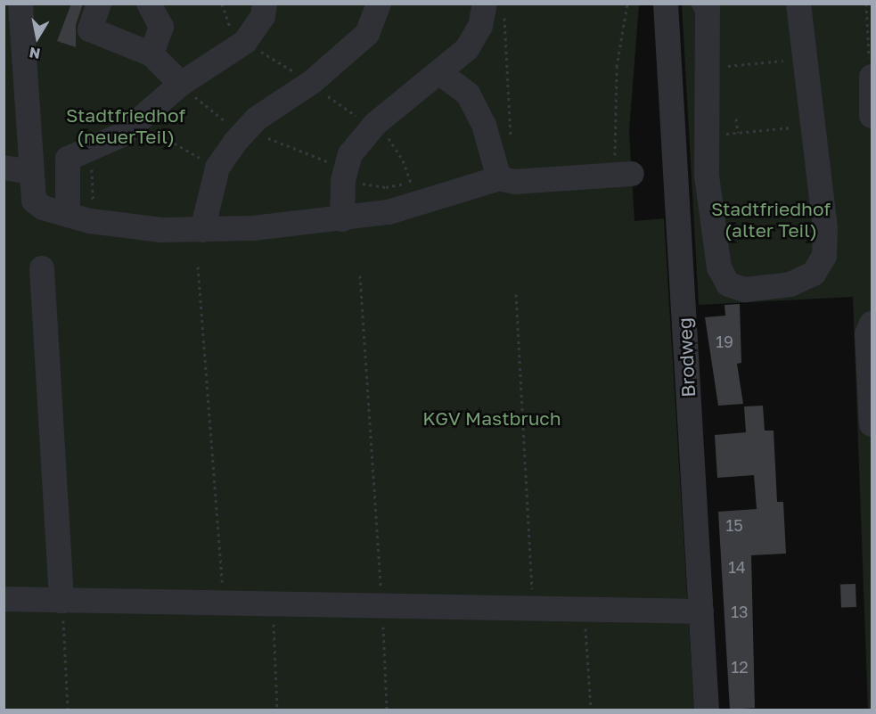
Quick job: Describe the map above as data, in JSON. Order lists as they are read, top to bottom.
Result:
{
  "streets": {
    "street": ["Brodweg"]
  },
  "parks": ["Stadtfriedhof (neuerTeil)", "Stadtfriedhof (alter Teil)", "KGV Mastbruch"],
  "house_numbers": [
    "19",
    "15",
    "14",
    "13",
    "12"
  ],
  "north": "bottom"
}
